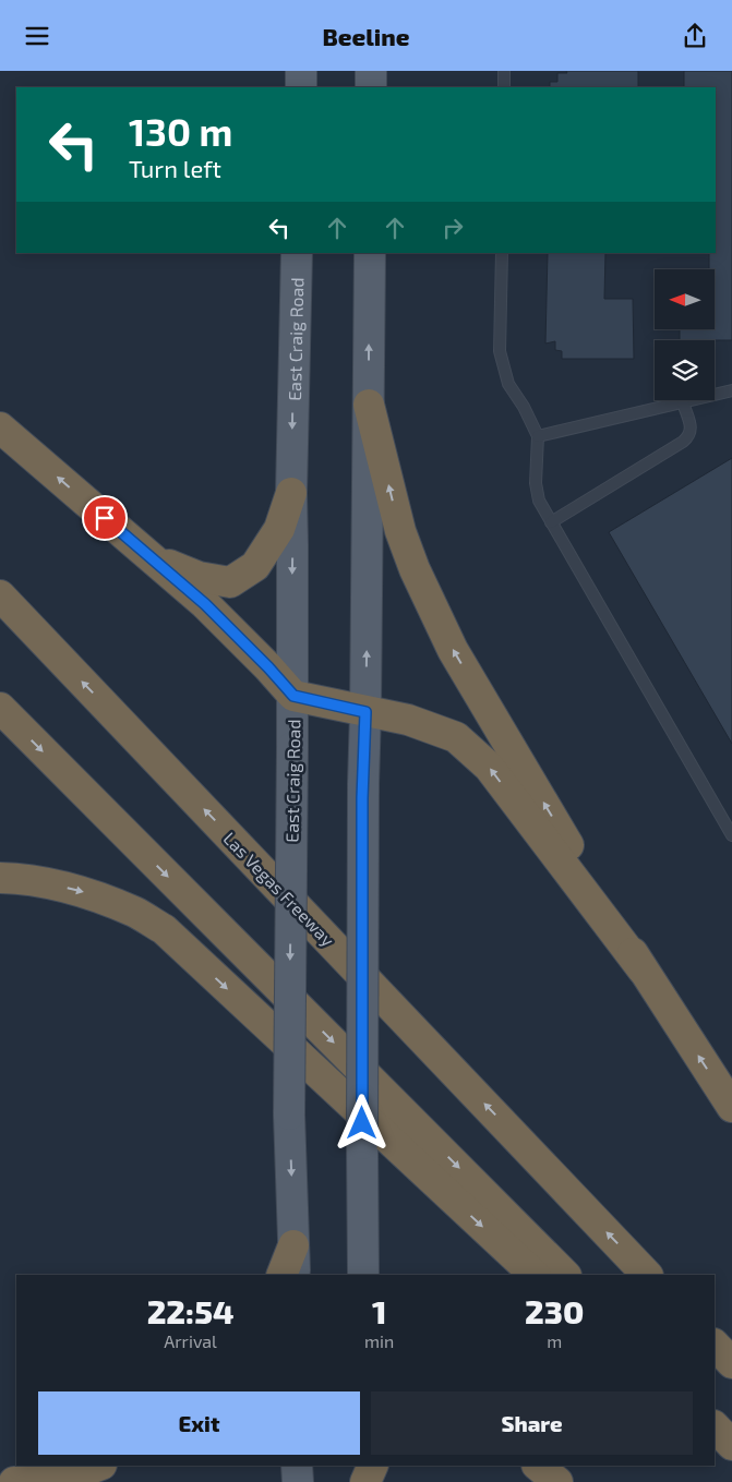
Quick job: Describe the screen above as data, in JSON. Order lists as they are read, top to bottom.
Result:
{
  "streets": {
    "highway": ["Las Vegas Freeway"],
    "main road": ["East Craig Road"]
  },
  "north": "left",
  "page": {
    "header": "Beeline",
    "turn": ["130 m", "Turn left"],
    "eta": [
      "22:54",
      "Arrival",
      "1",
      "min",
      "230",
      "m"
    ],
    "buttons": ["Exit", "Share"]
  }
}
